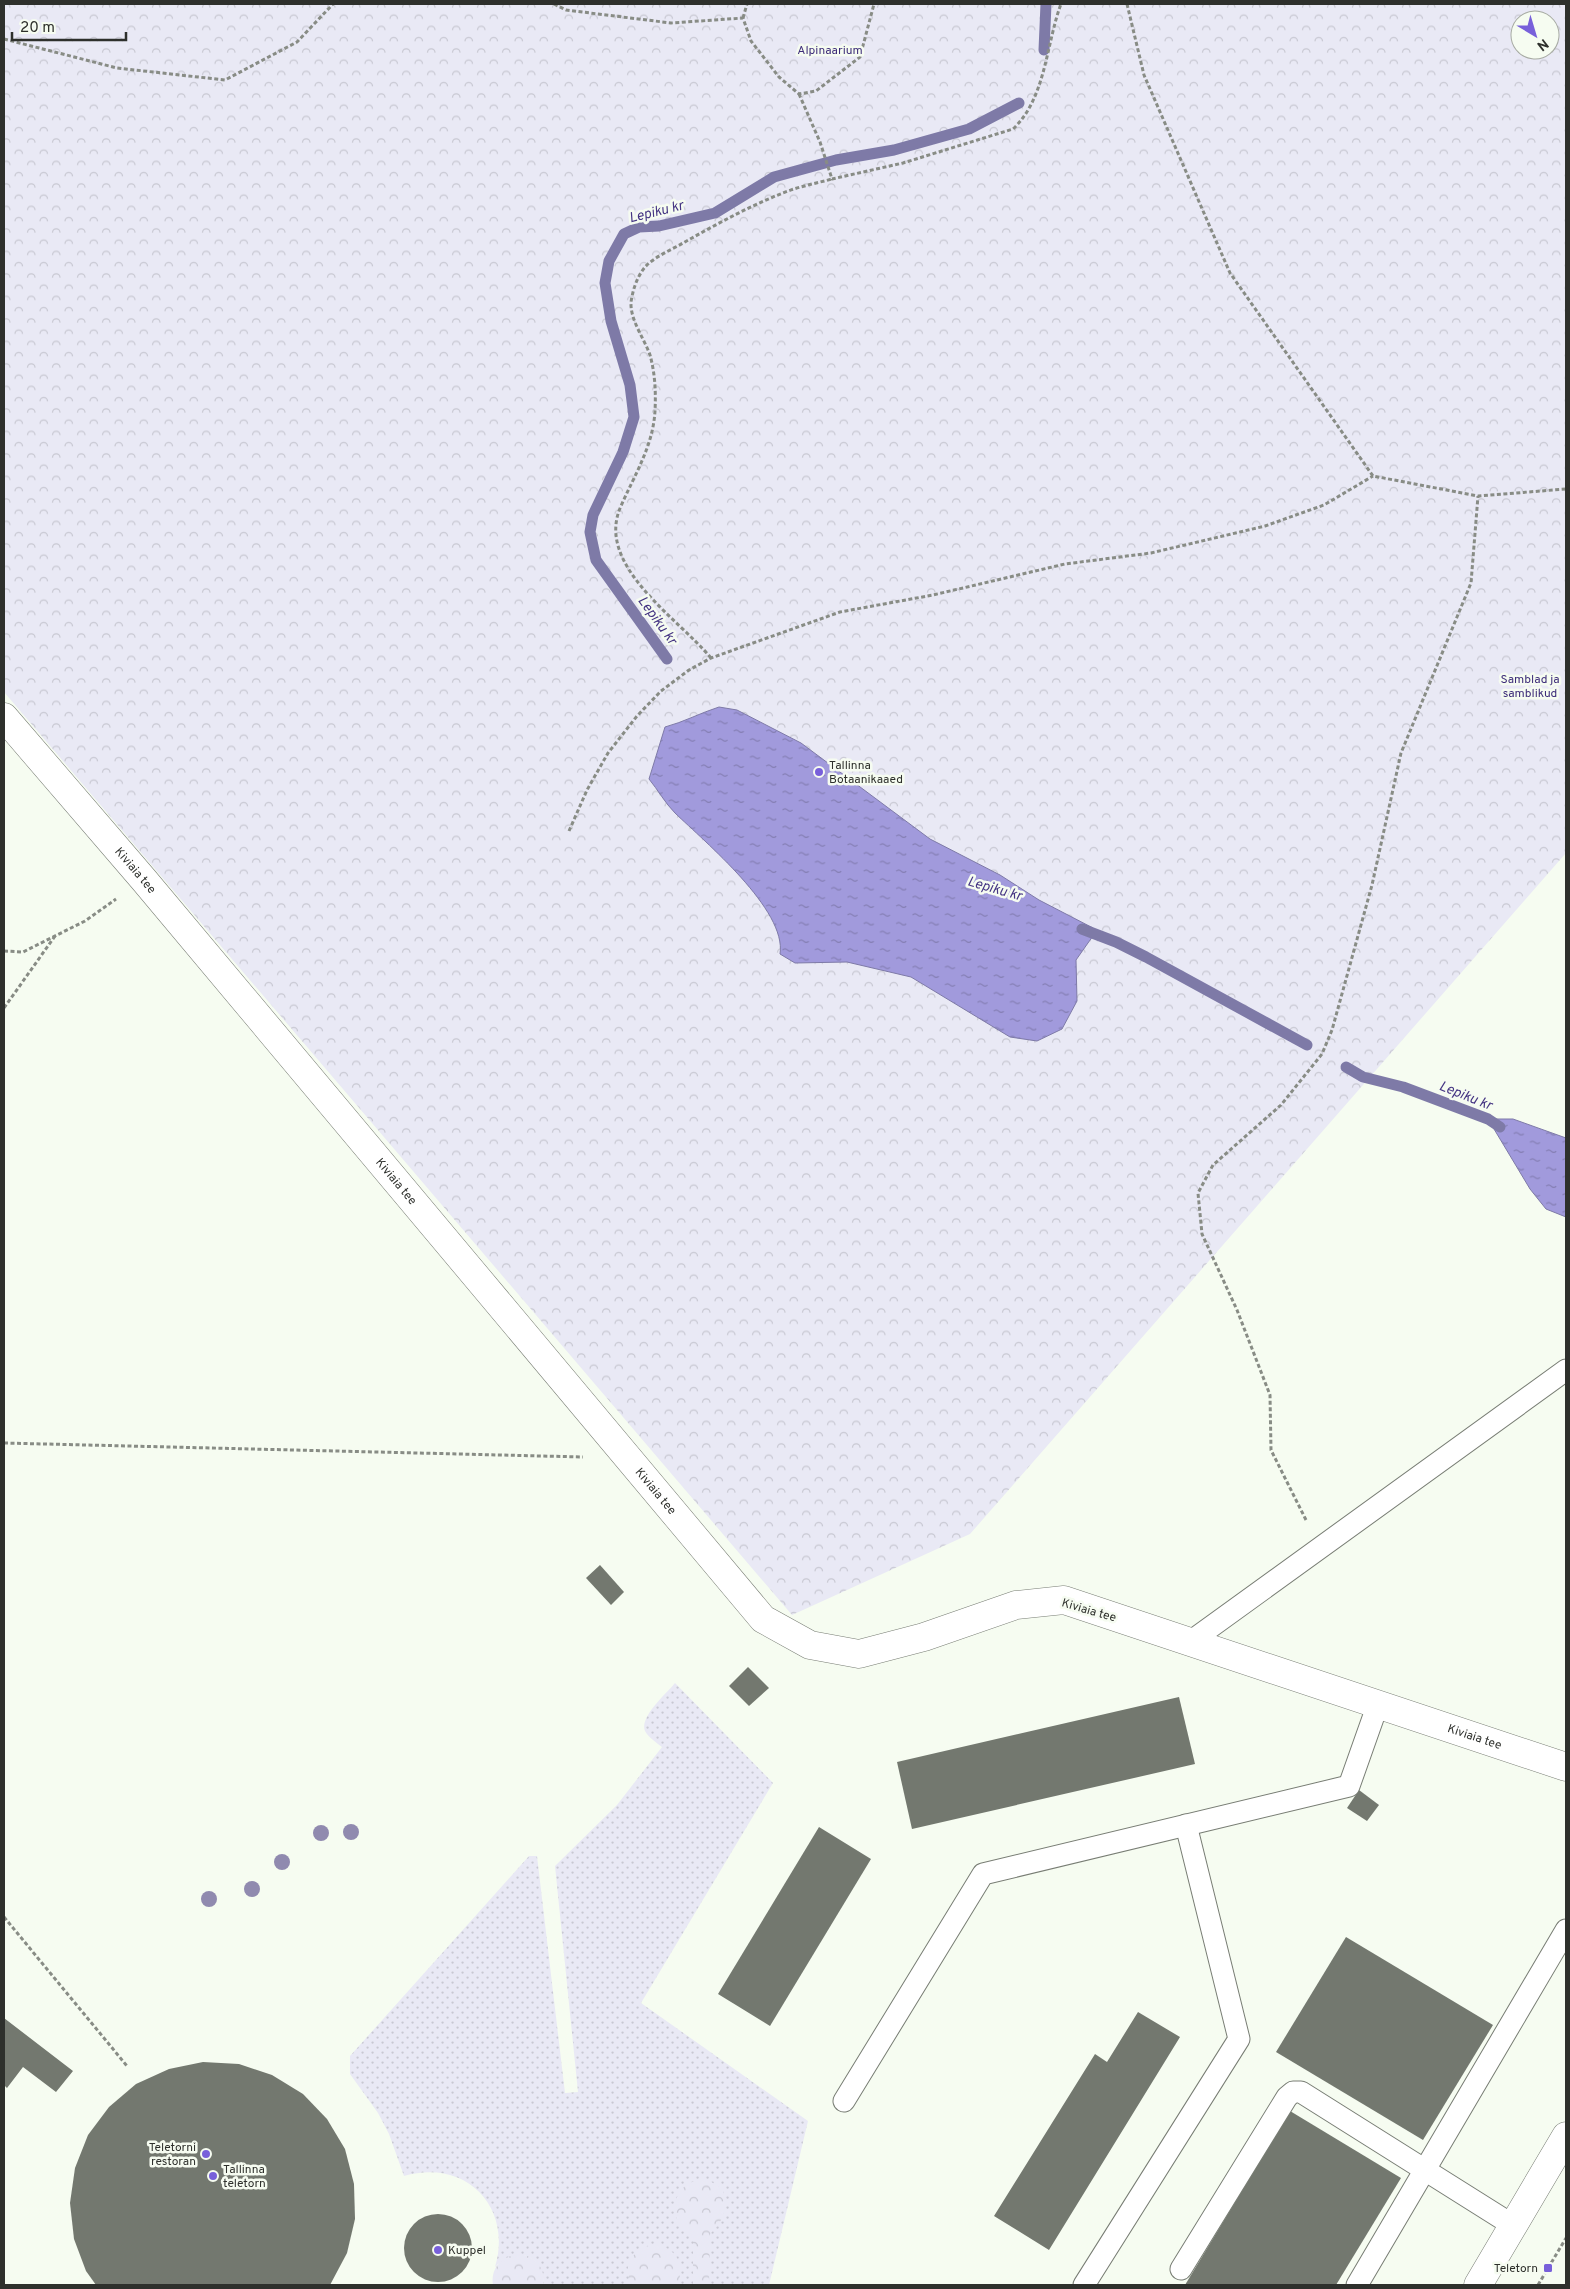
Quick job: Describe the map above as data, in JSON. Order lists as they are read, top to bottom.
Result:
{
  "streets": {
    "street": ["Kiviaia tee"]
  },
  "water": ["Lepiku kr"],
  "parks": ["Alpinaarium", "Samblad ja samblikud"],
  "places": {
    "other": [
      "Tallinna Botaanikaaed",
      "Teletorni restoran",
      "Tallinna teletorn",
      "Kuppel"
    ],
    "transit": ["Teletorn"]
  },
  "scale_bar": "20 m",
  "north": "bottom right"
}
